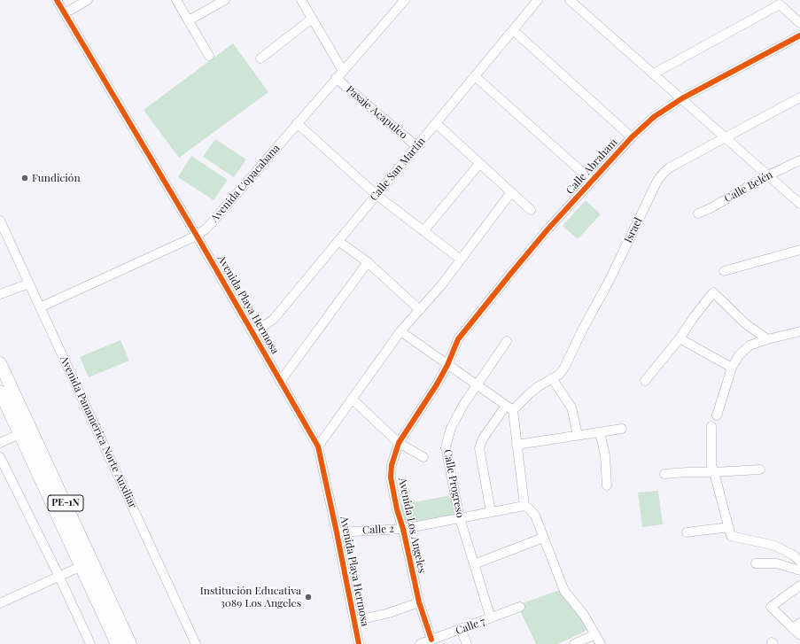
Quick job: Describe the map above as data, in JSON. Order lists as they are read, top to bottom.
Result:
{
  "streets": {
    "highway": ["PE-1N"],
    "street": [
      "Pasaje Acapulco",
      "Calle Abraham",
      "Calle San Martín",
      "Avenida Copacabana",
      "Calle Belén",
      "Israel",
      "Avenida Playa Hermosa",
      "Avenida Panamérica Norte Auxiliar",
      "Calle Progreso",
      "Avenida Los Angeles",
      "Calle 2",
      "Calle 7"
    ]
  },
  "crossings": [
    ["Pasaje Acapulco", "Calle San Martín"],
    ["Pasaje Acapulco", "Avenida Copacabana"],
    ["Calle Abraham", "Avenida Los Angeles"],
    ["Calle San Martín", "Avenida Playa Hermosa"],
    ["Avenida Copacabana", "Avenida Playa Hermosa"],
    ["Avenida Copacabana", "Avenida Panamérica Norte Auxiliar"],
    ["Israel", "Calle 2"],
    ["Avenida Playa Hermosa", "Calle 2"],
    ["Calle Progreso", "Calle 2"],
    ["Calle Progreso", "Calle 7"],
    ["Avenida Los Angeles", "Calle 2"],
    ["Avenida Los Angeles", "Calle 7"]
  ],
  "places": ["Fundición", "Institución Educativa 3089 Los Angeles"]
}
